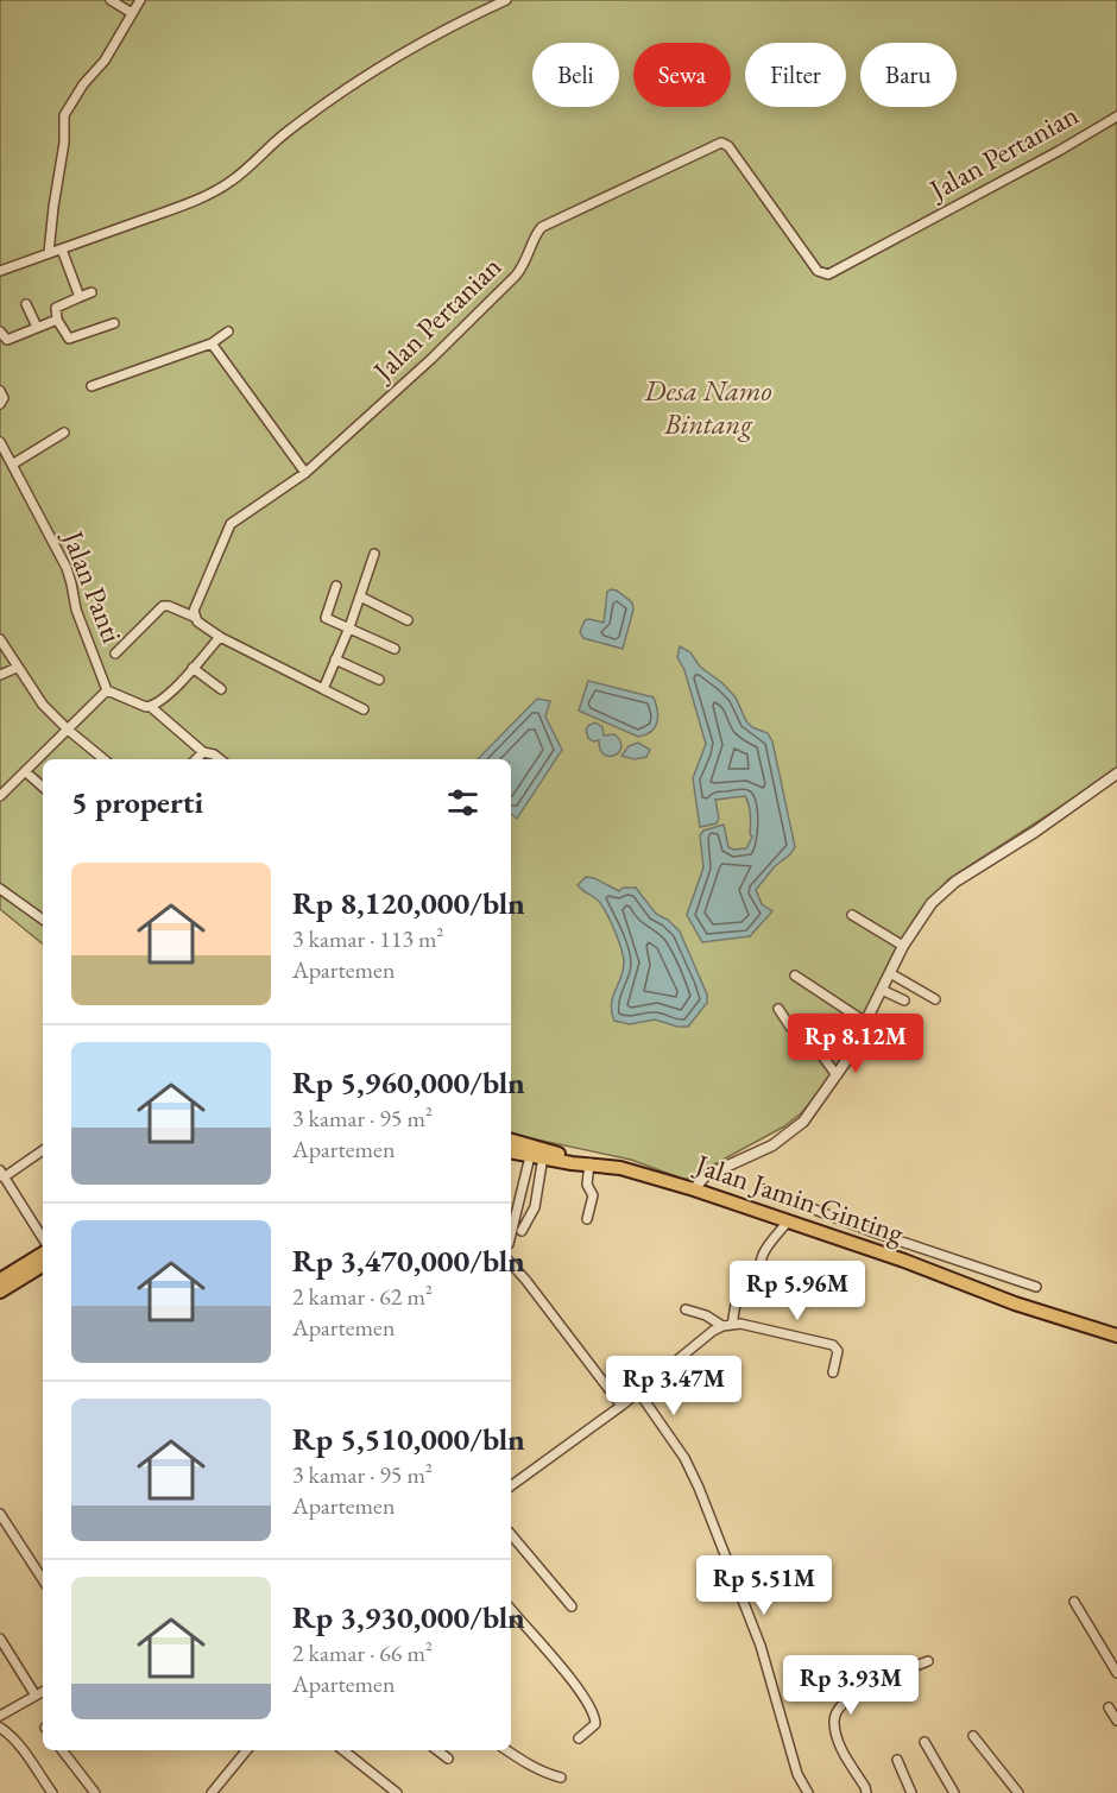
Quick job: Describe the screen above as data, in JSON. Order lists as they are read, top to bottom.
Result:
{
  "streets": {
    "highway": ["Jalan Jamin Ginting"],
    "street": ["Jalan Pertanian", "Jalan Panti"]
  },
  "parks": ["Desa Namo Bintang"],
  "page": {
    "chip": [
      "Beli",
      "Sewa",
      "Filter",
      "Baru"
    ],
    "heading": "5 properti",
    "list": [
      {
        "name": "Rp 8,120,000/bln",
        "note": "3 kamar · 113 m² · Apartemen"
      },
      {
        "name": "Rp 5,960,000/bln",
        "note": "3 kamar · 95 m² · Apartemen"
      },
      {
        "name": "Rp 3,470,000/bln",
        "note": "2 kamar · 62 m² · Apartemen"
      },
      {
        "name": "Rp 5,510,000/bln",
        "note": "3 kamar · 95 m² · Apartemen"
      },
      {
        "name": "Rp 3,930,000/bln",
        "note": "2 kamar · 66 m² · Apartemen"
      }
    ],
    "price": [
      "Rp 8.12M",
      "Rp 5.96M",
      "Rp 3.47M",
      "Rp 5.51M",
      "Rp 3.93M"
    ]
  }
}
